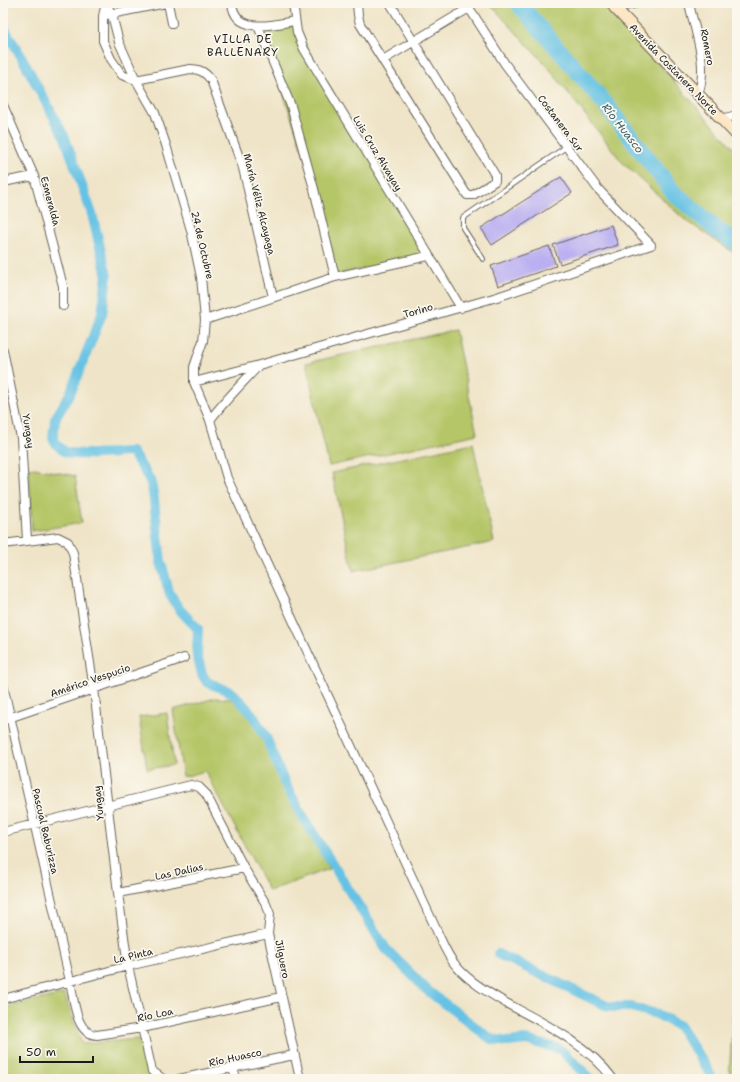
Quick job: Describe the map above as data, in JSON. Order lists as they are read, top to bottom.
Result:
{
  "streets": {
    "main road": ["Avenida Costanera Norte"],
    "street": [
      "Romero",
      "Costanera Sur",
      "Luis Cruz Alvayay",
      "Esmeralda",
      "María Véliz Alcayaga",
      "24 de Octubre",
      "Torino",
      "Yungay",
      "Américo Vespucio",
      "Pascual Baburizza",
      "Las Dalias",
      "La Pinta",
      "Jilguero",
      "Río Loa",
      "Río Huasco"
    ]
  },
  "crossings": [
    ["Romero", "Avenida Costanera Norte"],
    ["Costanera Sur", "Torino"],
    ["Luis Cruz Alvayay", "Torino"],
    ["María Véliz Alcayaga", "24 de Octubre"],
    ["24 de Octubre", "Torino"],
    ["Yungay", "Américo Vespucio"],
    ["Yungay", "Las Dalias"],
    ["Yungay", "La Pinta"],
    ["Yungay", "Jilguero"],
    ["Yungay", "Río Loa"],
    ["Américo Vespucio", "Pascual Baburizza"],
    ["Pascual Baburizza", "La Pinta"],
    ["Pascual Baburizza", "Río Loa"],
    ["Las Dalias", "Jilguero"],
    ["La Pinta", "Jilguero"],
    ["La Pinta", "Río Loa"],
    ["Jilguero", "Río Loa"],
    ["Jilguero", "Río Huasco"]
  ],
  "districts": ["VILLA DE BALLENARY"],
  "water": ["Río Huasco"],
  "scale_bar": "50 m"
}
